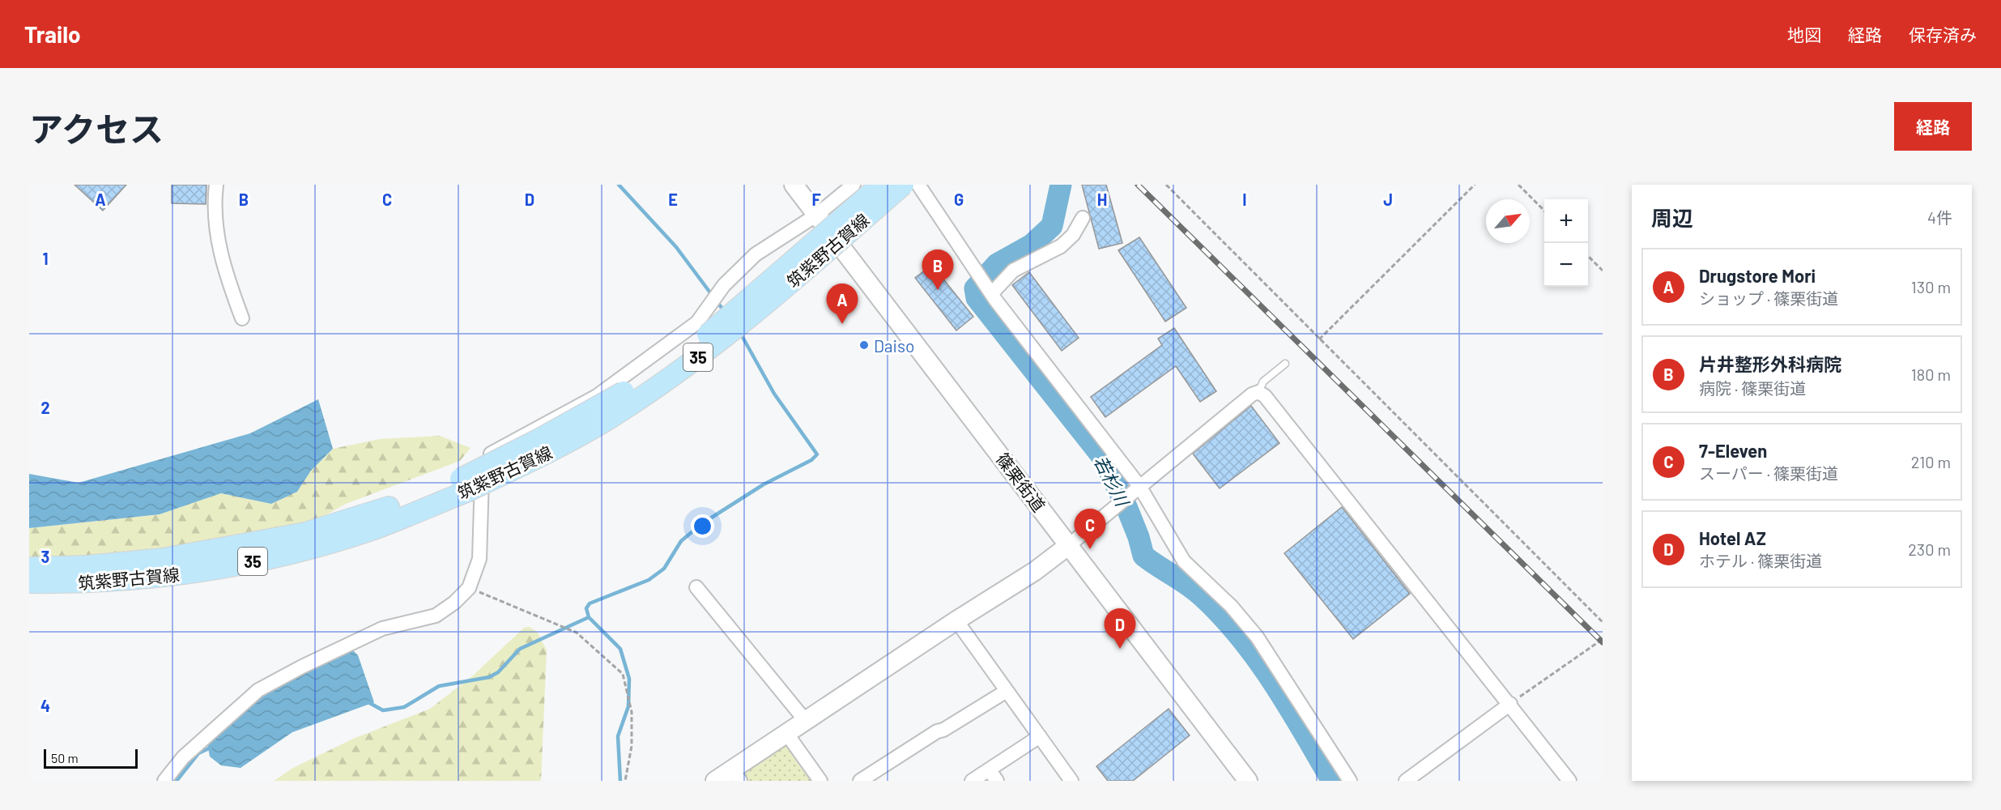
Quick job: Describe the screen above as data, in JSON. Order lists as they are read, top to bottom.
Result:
{
  "streets": {
    "main road": ["筑紫野古賀線", "35", "篠栗街道"]
  },
  "water": ["若杉川"],
  "places": ["Daiso"],
  "scale_bar": "50 m",
  "north": "top right",
  "page": {
    "header": "Trailo",
    "nav": ["地図", "経路", "保存済み"],
    "title": "アクセス",
    "buttons": "経路",
    "heading": ["周辺", "4件"],
    "map_buttons": ["+", "−"],
    "list": [
      {
        "mark": "A",
        "name": "Drugstore Mori",
        "note": "ショップ · 篠栗街道",
        "value": "130 m"
      },
      {
        "mark": "B",
        "name": "片井整形外科病院",
        "note": "病院 · 篠栗街道",
        "value": "180 m"
      },
      {
        "mark": "C",
        "name": "7-Eleven",
        "note": "スーパー · 篠栗街道",
        "value": "210 m"
      },
      {
        "mark": "D",
        "name": "Hotel AZ",
        "note": "ホテル · 篠栗街道",
        "value": "230 m"
      }
    ],
    "pins": [
      "B",
      "A",
      "C",
      "D"
    ],
    "scale": "50 m"
  },
  "grid": {
    "columns": [
      "A",
      "B",
      "C",
      "D",
      "E",
      "F",
      "G",
      "H",
      "I",
      "J"
    ],
    "rows": [
      "1",
      "2",
      "3",
      "4"
    ]
  }
}
